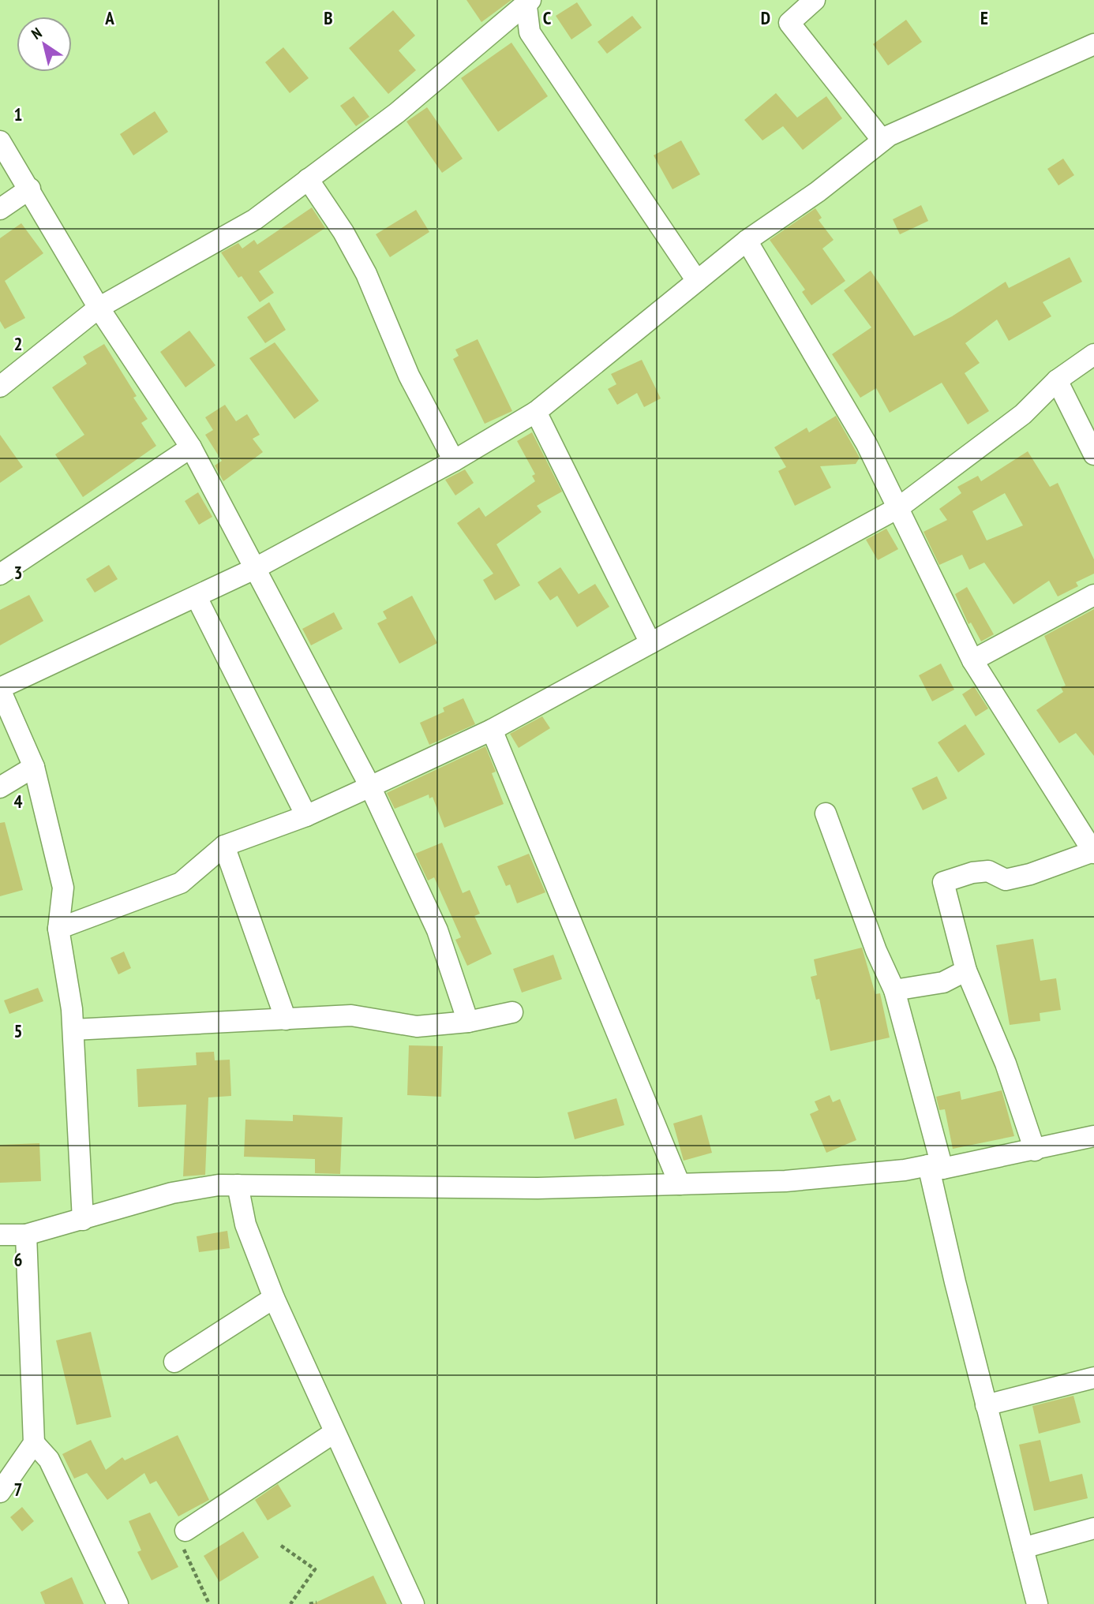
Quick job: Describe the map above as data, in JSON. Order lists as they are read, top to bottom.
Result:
{
  "north": "top left",
  "grid": {
    "columns": [
      "A",
      "B",
      "C",
      "D",
      "E"
    ],
    "rows": [
      "1",
      "2",
      "3",
      "4",
      "5",
      "6",
      "7"
    ]
  }
}
